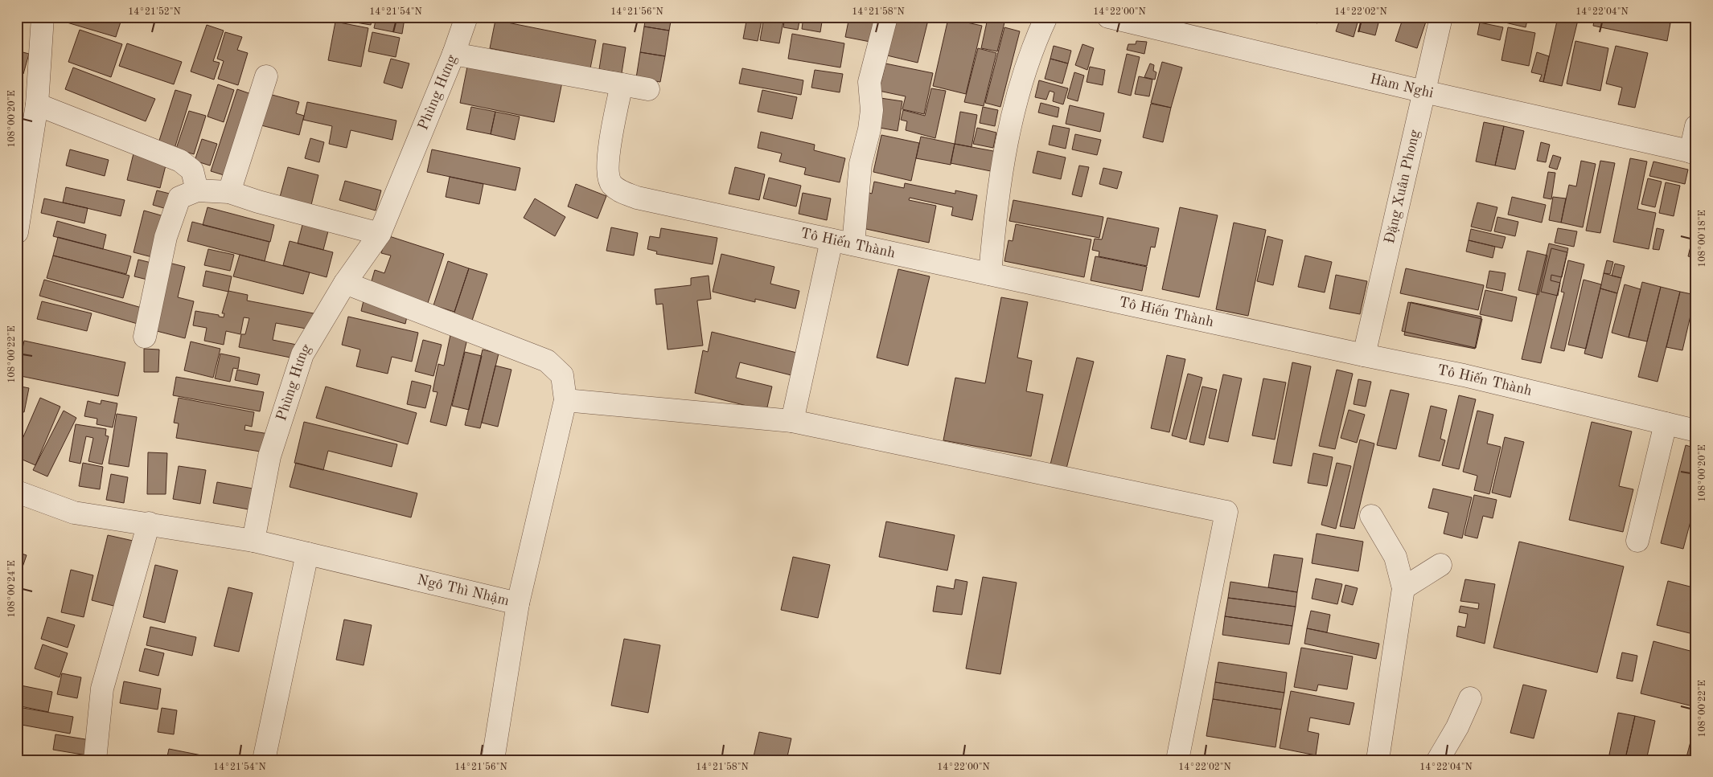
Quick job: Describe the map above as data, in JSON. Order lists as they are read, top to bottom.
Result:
{
  "streets": {
    "street": [
      "Hàm Nghi",
      "Phùng Hưng",
      "Đặng Xuân Phong",
      "Tô Hiến Thành",
      "Ngô Thì Nhậm"
    ]
  },
  "crossings": [
    ["Hàm Nghi", "Đặng Xuân Phong"],
    ["Phùng Hưng", "Ngô Thì Nhậm"],
    ["Đặng Xuân Phong", "Tô Hiến Thành"]
  ],
  "coordinates": [
    "14°21'52\"N",
    "14°21'54\"N",
    "14°21'56\"N",
    "14°21'58\"N",
    "14°22'00\"N",
    "14°22'02\"N",
    "14°22'04\"N",
    "108°00'20\"E",
    "108°00'18\"E",
    "108°00'22\"E",
    "108°00'24\"E"
  ]
}
